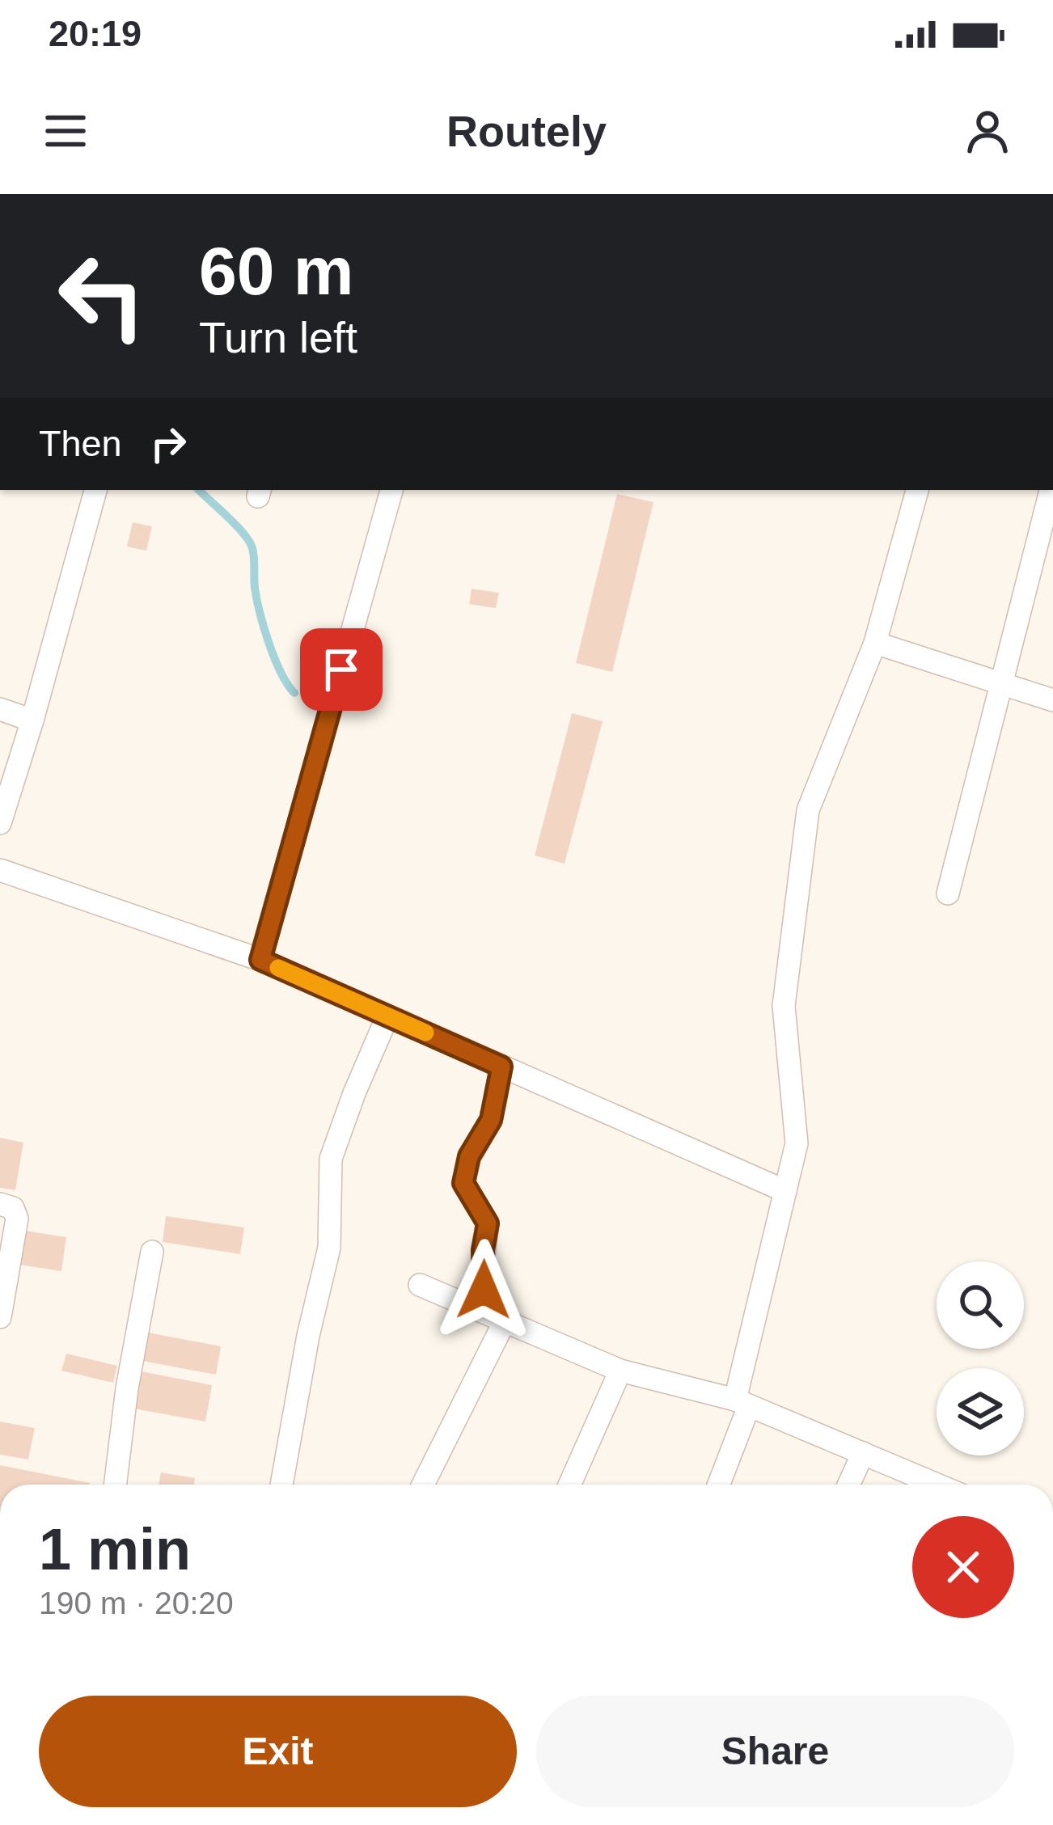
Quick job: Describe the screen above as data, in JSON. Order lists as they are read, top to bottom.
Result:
{
  "page": {
    "status": "20:19",
    "header": "Routely",
    "turn": ["60 m", "Turn left"],
    "then": "Then",
    "heading": ["1 min", "190 m · 20:20"],
    "buttons": ["Exit", "Share"]
  }
}
